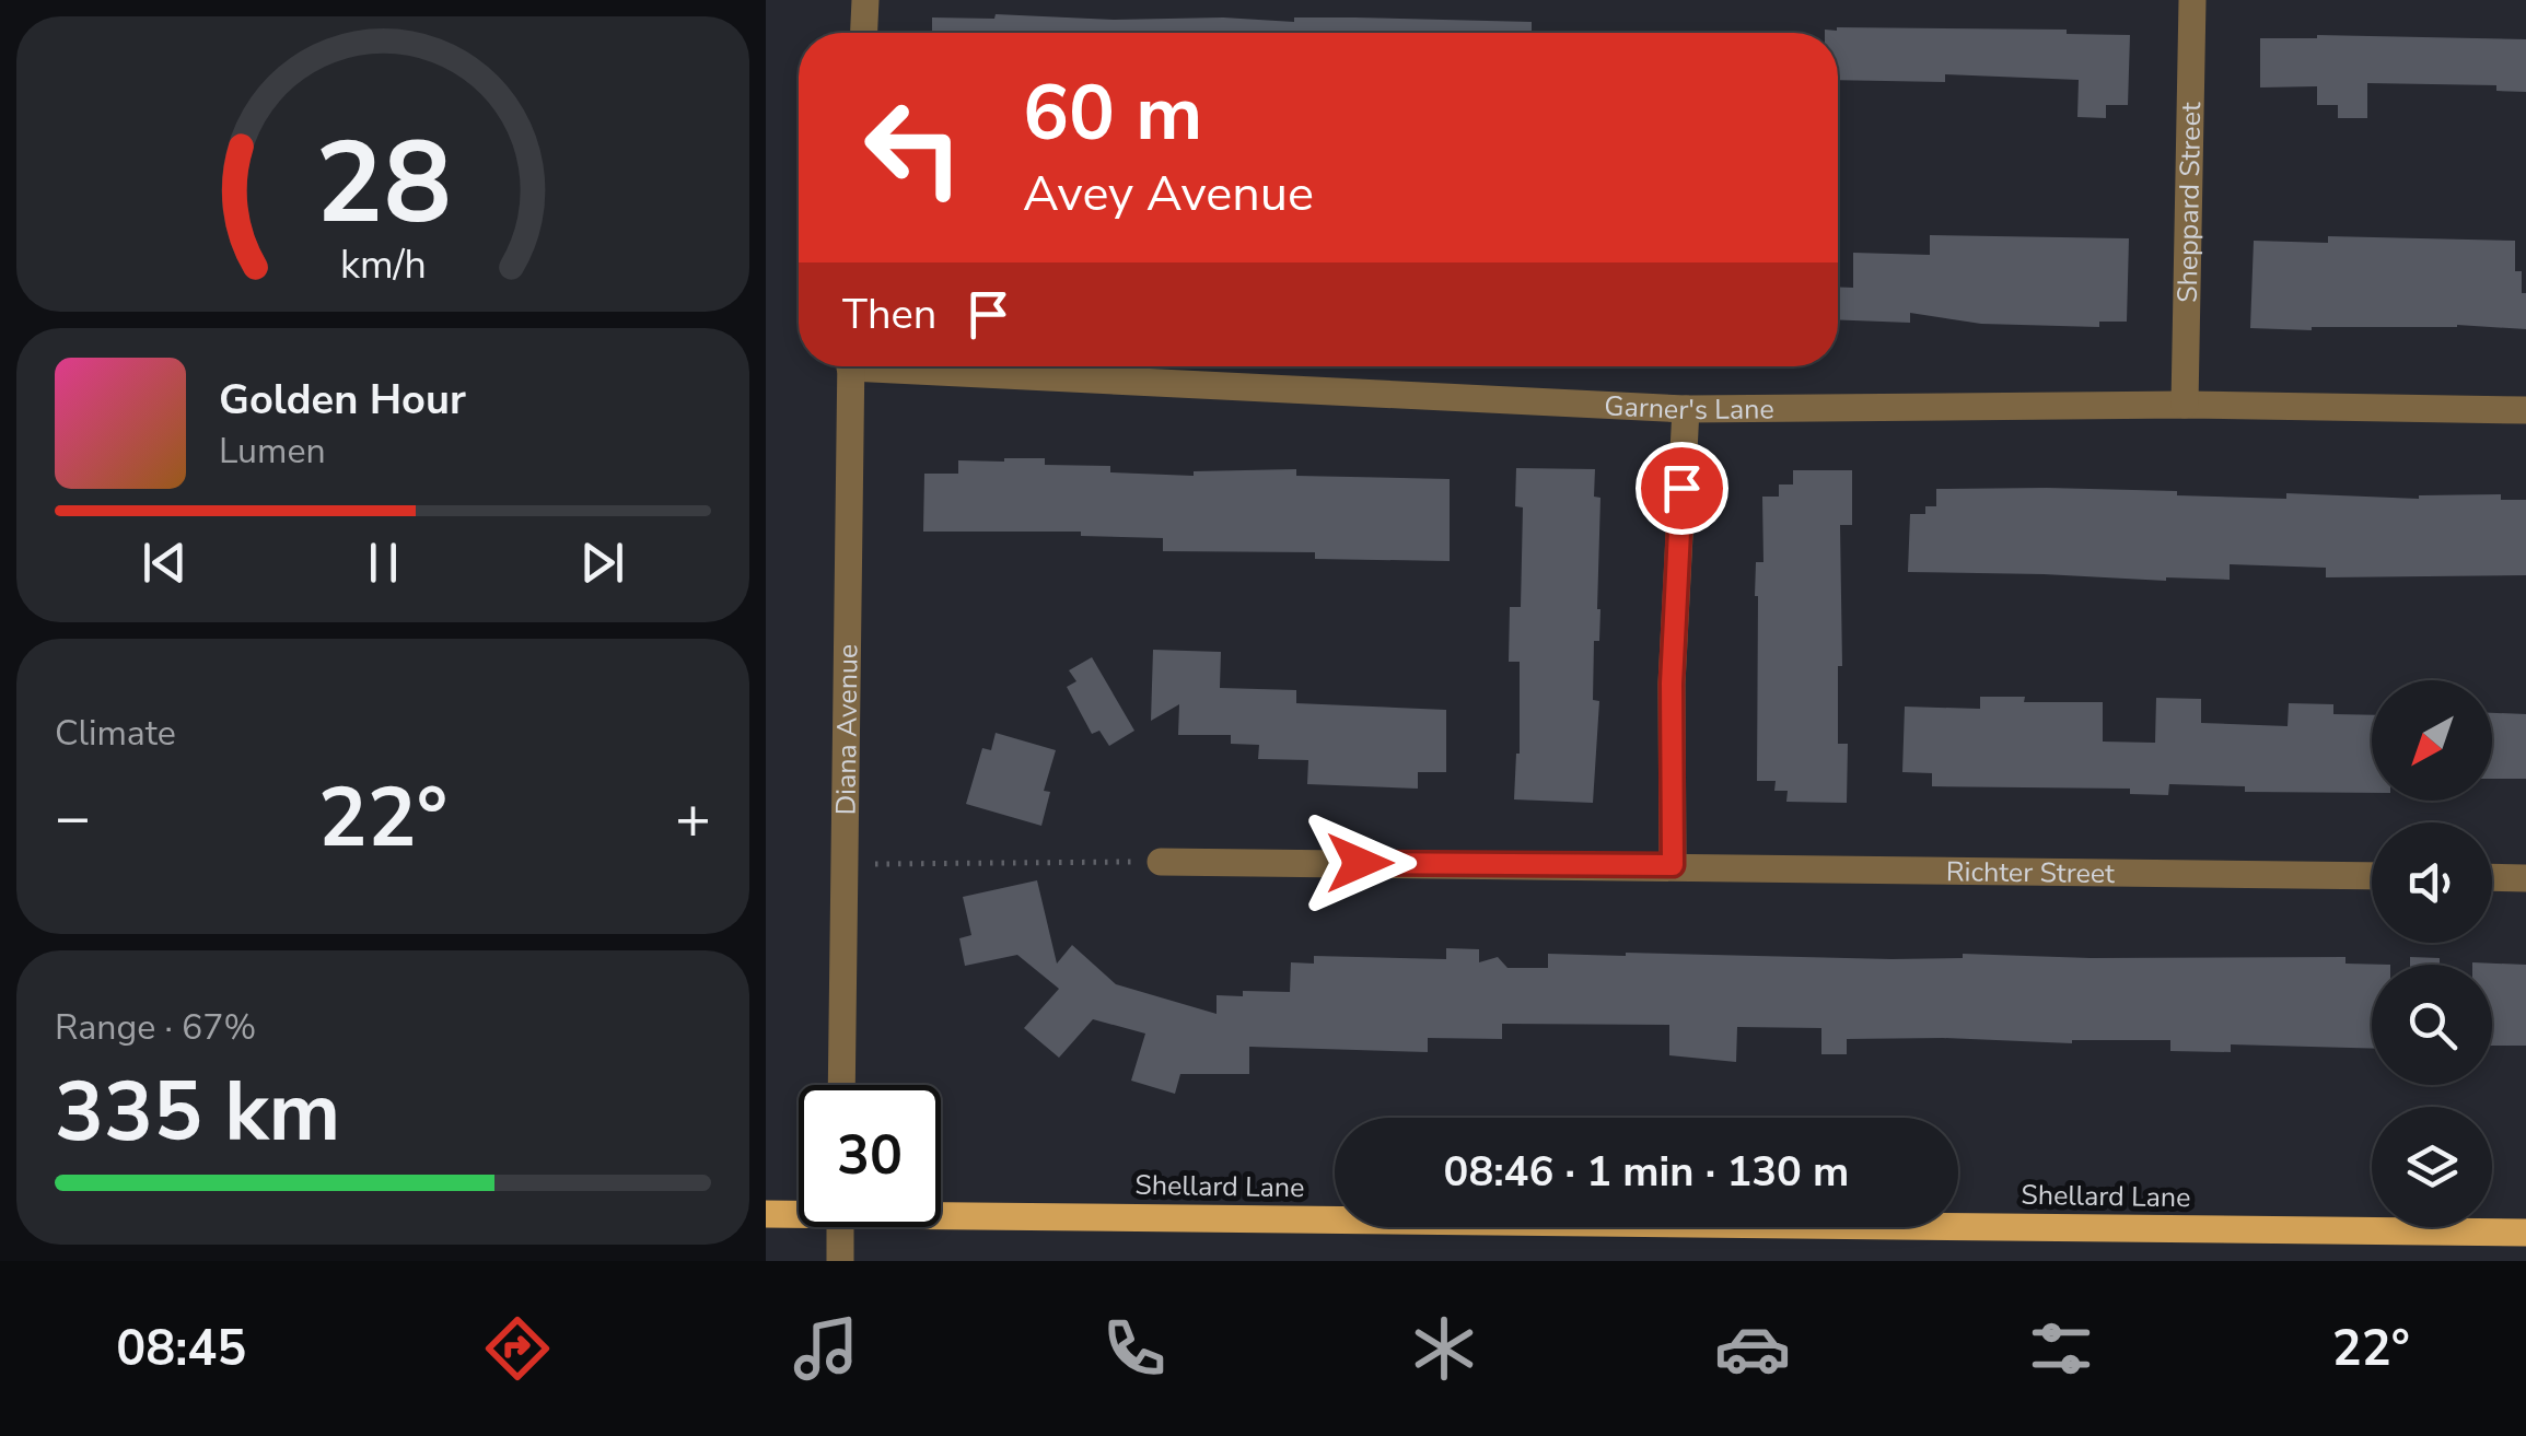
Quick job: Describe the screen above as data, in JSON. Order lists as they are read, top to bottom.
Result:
{
  "streets": {
    "main road": ["Shellard Lane"],
    "street": [
      "Sheppard Street",
      "Garner's Lane",
      "Diana Avenue",
      "Richter Street"
    ]
  },
  "crossings": [
    ["Sheppard Street", "Garner's Lane"]
  ],
  "north": "bottom left",
  "page": {
    "turn": ["60 m", "Avey Avenue"],
    "then": "Then",
    "song": ["Golden Hour", "Lumen"],
    "tile": [
      "Climate",
      ["Range · 67%", "335 km"]
    ],
    "heat": ["−", "22°", "+"],
    "limit": "30",
    "trip": "08:46 · 1 min · 130 m",
    "tabs": ["08:45", "22°"],
    "gauge": ["28", "km/h"]
  }
}
